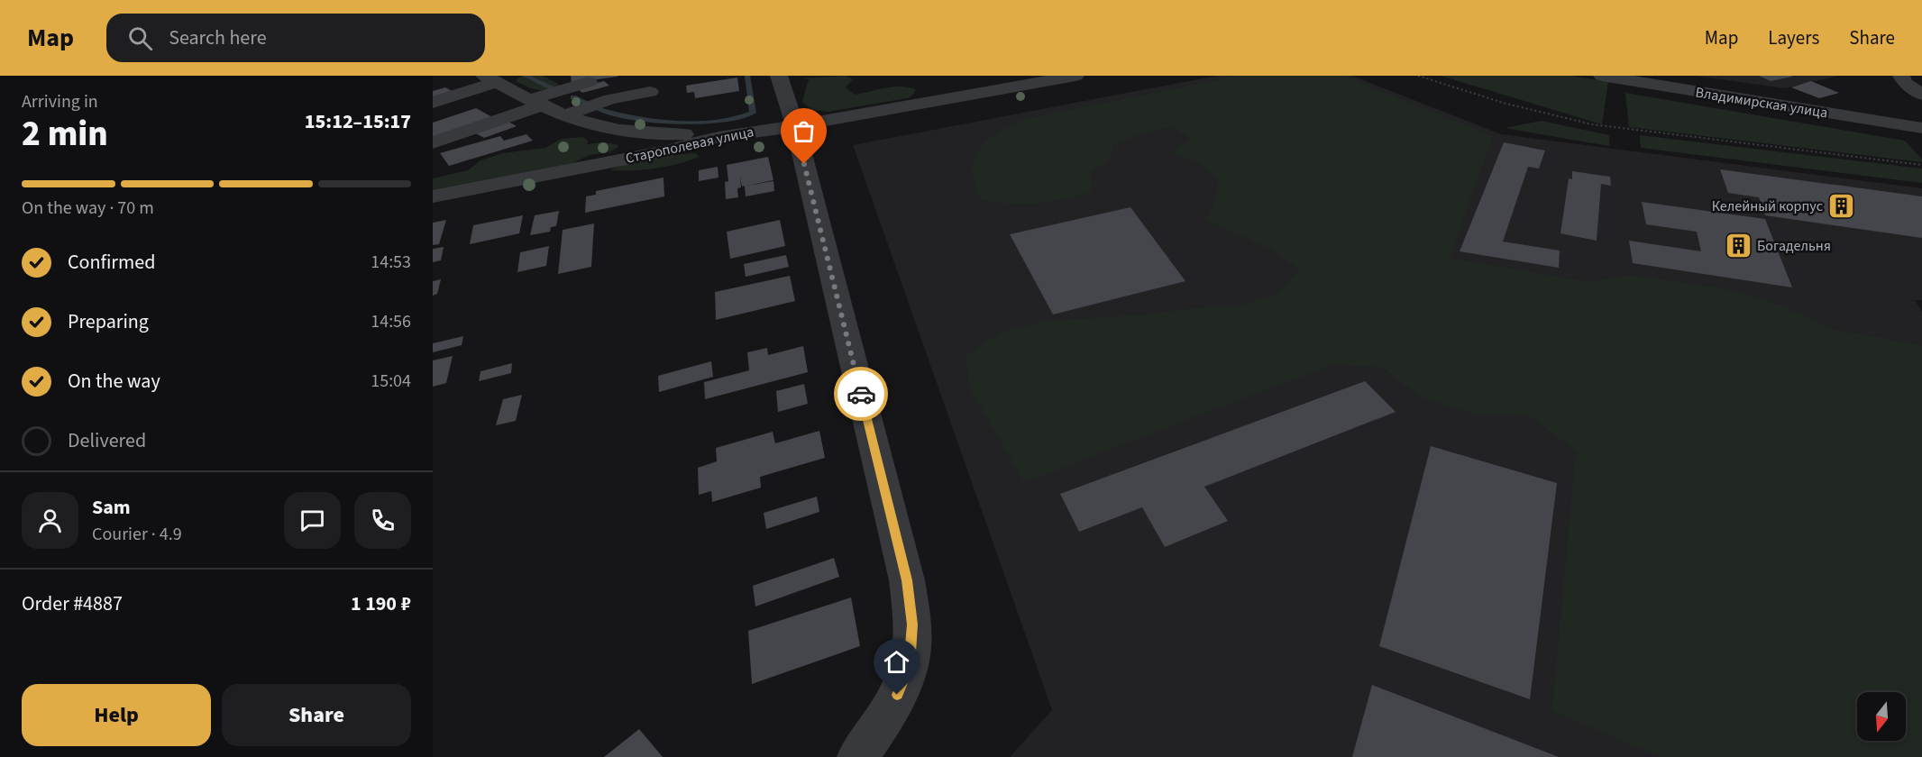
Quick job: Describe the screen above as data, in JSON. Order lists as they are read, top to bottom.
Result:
{
  "streets": {
    "street": ["Владимирская улица", "Старополевая улица"]
  },
  "places": {
    "building": ["Келейный корпус", "Богадельня"]
  },
  "north": "bottom",
  "page": {
    "header": "Map",
    "search": "Search here",
    "nav": ["Map", "Layers", "Share"],
    "heading": ["2 min", "Arriving in", "15:12–15:17"],
    "panel": [
      "Sam",
      "Courier · 4.9",
      "Order #4887",
      "1 190 ₽"
    ],
    "bar": "On the way · 70 m",
    "list": [
      ["Confirmed", "14:53"],
      ["Preparing", "14:56"],
      ["On the way", "15:04"],
      "Delivered"
    ],
    "buttons": ["Help", "Share"]
  }
}
